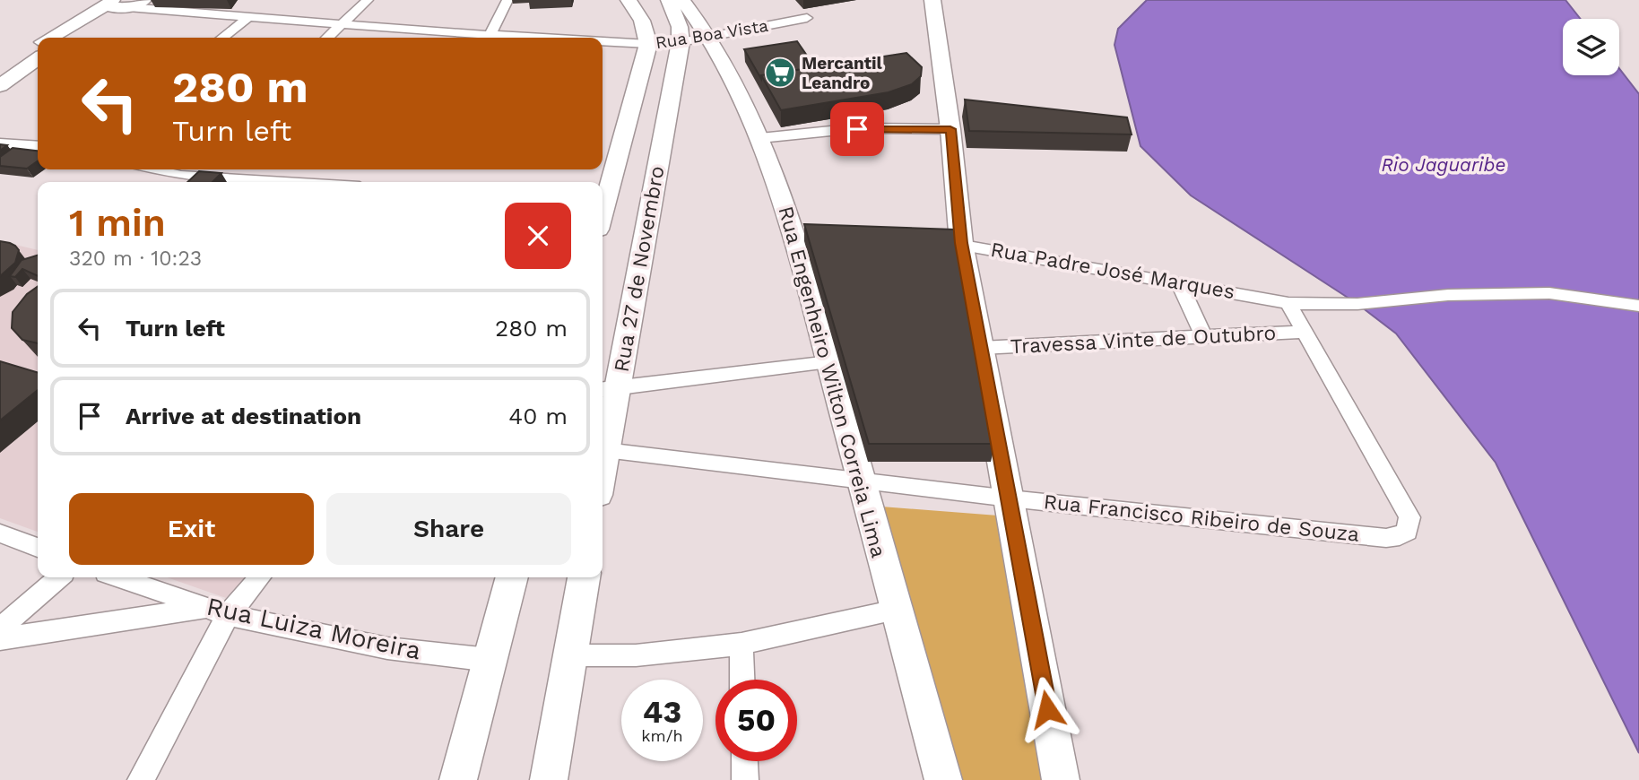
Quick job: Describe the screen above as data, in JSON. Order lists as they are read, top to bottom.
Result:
{
  "streets": {
    "main road": ["Rua 27 de Novembro", "Rua Engenheiro Wilton Correia Lima"],
    "street": [
      "Rua Boa Vista",
      "Rua Padre José Marques",
      "Travessa Vinte de Outubro",
      "Rua Francisco Ribeiro de Souza",
      "Rua Luiza Moreira"
    ]
  },
  "crossings": [
    ["Rua Boa Vista", "Rua 27 de Novembro"],
    ["Rua Boa Vista", "Rua Engenheiro Wilton Correia Lima"],
    ["Rua 27 de Novembro", "Rua Francisco Ribeiro de Souza"],
    ["Travessa Vinte de Outubro", "Rua Francisco Ribeiro de Souza"],
    ["Rua Engenheiro Wilton Correia Lima", "Rua Francisco Ribeiro de Souza"]
  ],
  "water": ["Rio Jaguaribe"],
  "places": {
    "supermarket": ["Mercantil Leandro"]
  },
  "page": {
    "turn": ["280 m", "Turn left"],
    "heading": ["1 min", "320 m · 10:23"],
    "list": [
      {
        "name": "Turn left",
        "value": "280 m"
      },
      {
        "name": "Arrive at destination",
        "value": "40 m"
      }
    ],
    "buttons": ["Exit", "Share"],
    "speed": "43 km/h",
    "limit": "50"
  }
}
